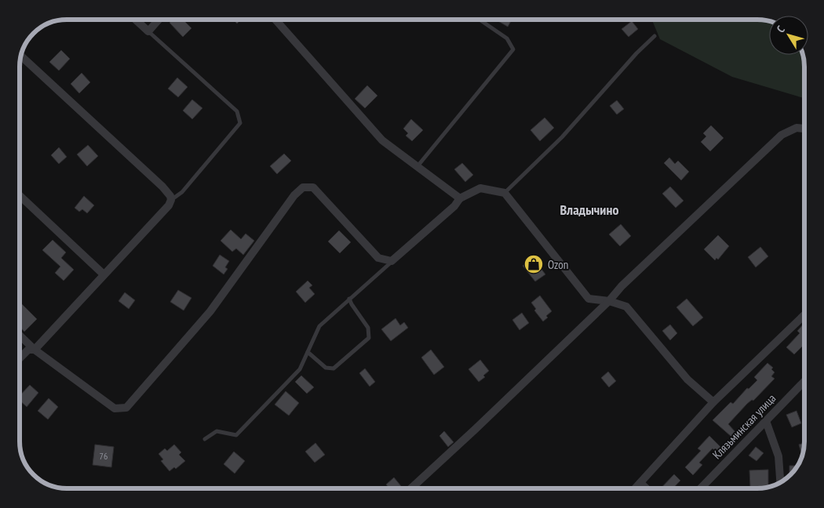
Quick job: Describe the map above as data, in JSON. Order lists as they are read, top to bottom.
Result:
{
  "streets": {
    "street": ["Клязьминская улица"]
  },
  "districts": ["Владычино"],
  "places": {
    "shop": ["Ozon"]
  },
  "house_numbers": ["76"],
  "north": "top left"
}
